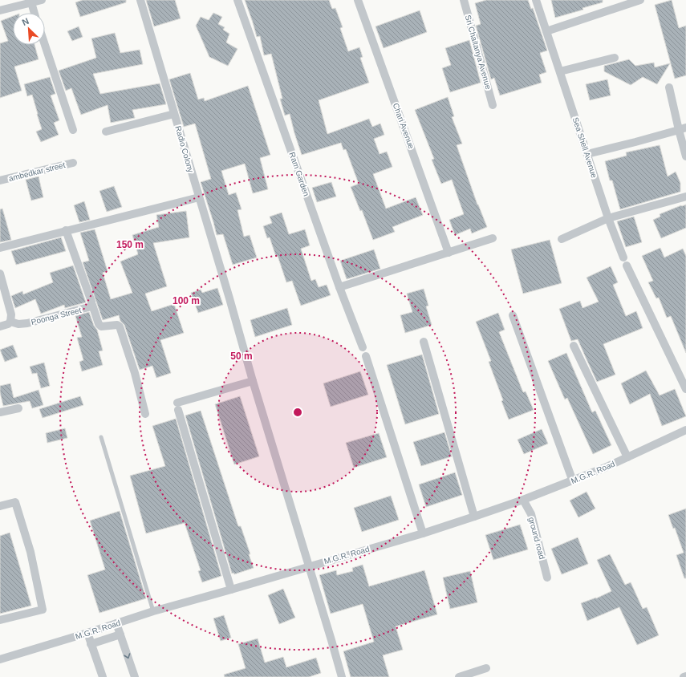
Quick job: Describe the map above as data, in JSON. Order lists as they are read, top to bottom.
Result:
{
  "streets": {
    "street": [
      "Sri Chaitanya Avenue",
      "Chari Avenue",
      "Sea Shell Avenue",
      "Radio Colony",
      "ambedkar street",
      "Ram Garden",
      "Poonga Street",
      "M.G.R. Road",
      "ground road"
    ]
  },
  "crossings": [
    ["Radio Colony", "M.G.R. Road"],
    ["M.G.R. Road", "ground road"]
  ],
  "north": "top left",
  "rings": ["150 m", "100 m", "50 m"]
}
